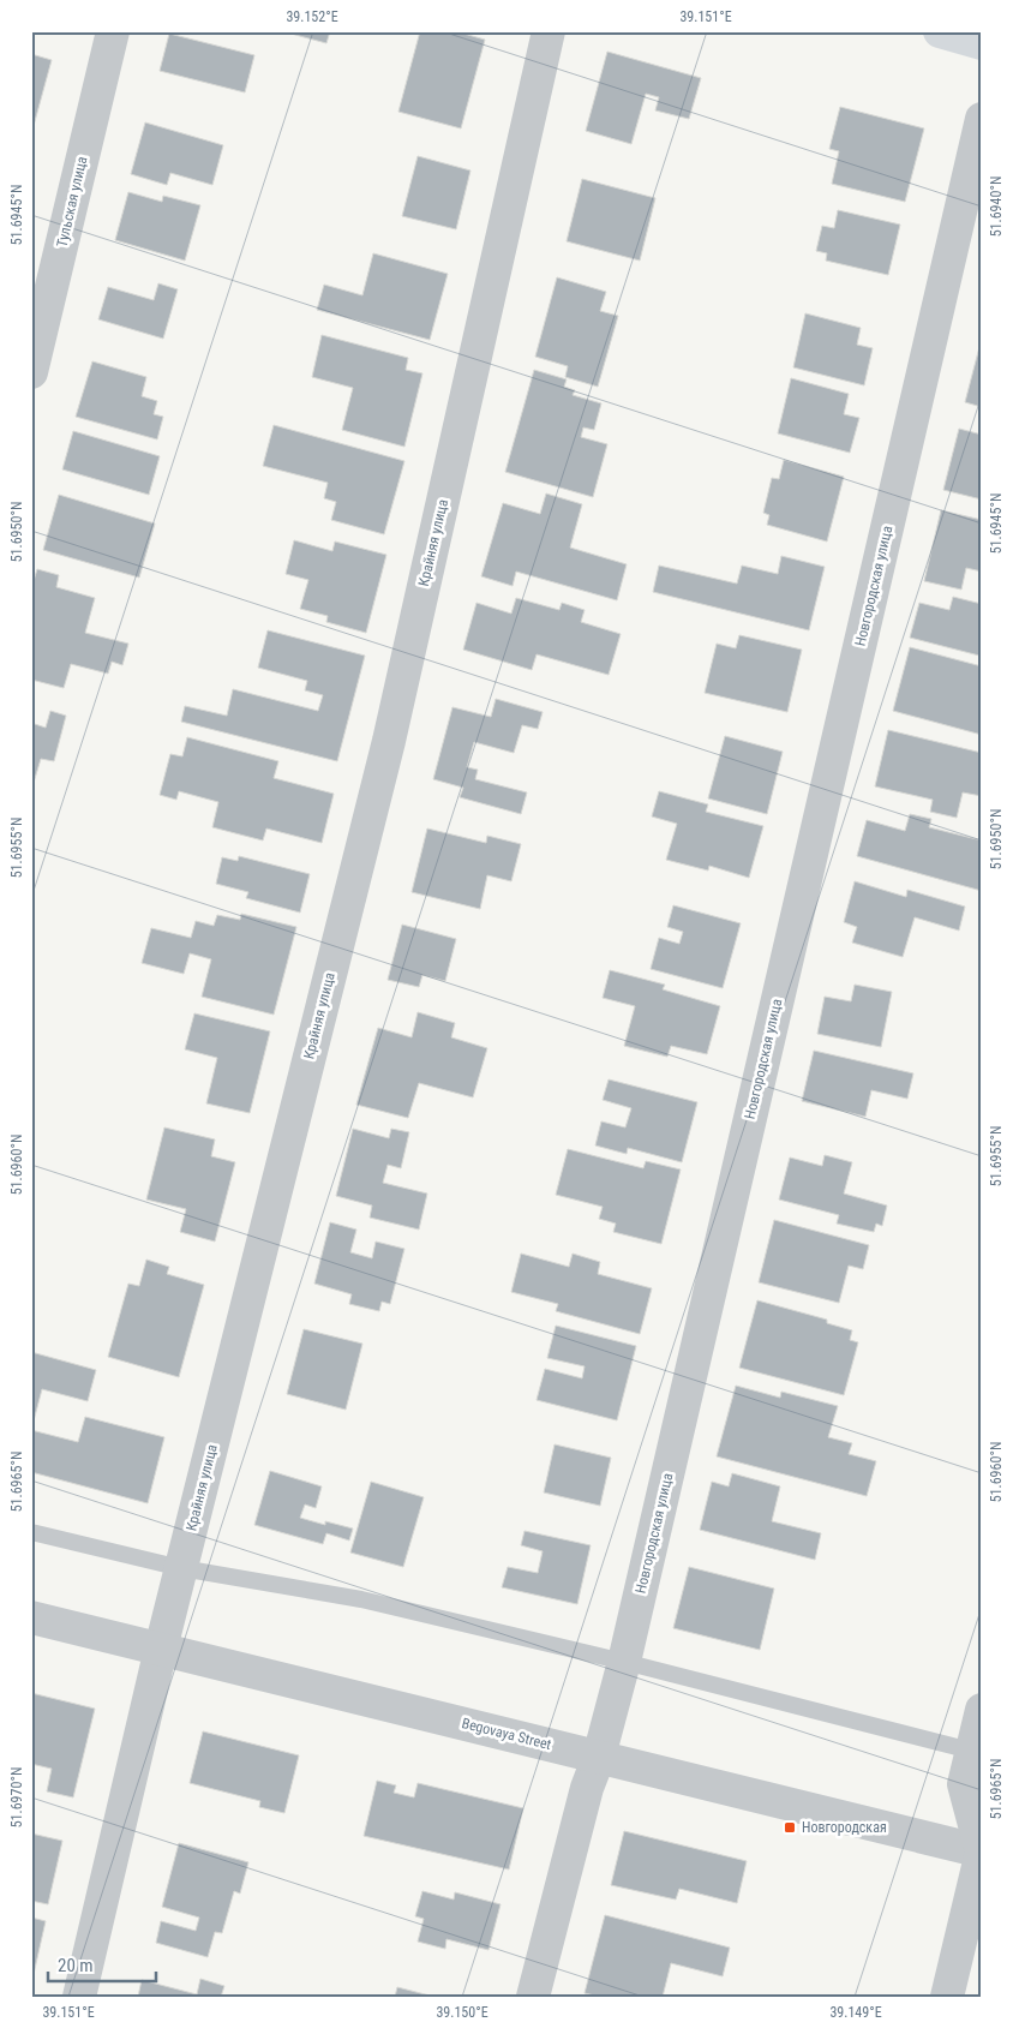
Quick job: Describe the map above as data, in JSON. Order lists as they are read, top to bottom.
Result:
{
  "streets": {
    "street": [
      "Тульская улица",
      "Крайняя улица",
      "Новгородская улица",
      "Begovaya Street"
    ]
  },
  "crossings": [
    ["Крайняя улица", "Begovaya Street"],
    ["Новгородская улица", "Begovaya Street"]
  ],
  "places": {
    "transit": ["Новгородская"]
  },
  "scale_bar": "20 m",
  "coordinates": [
    "39.152°E",
    "39.151°E",
    "51.6940°N",
    "51.6945°N",
    "51.6950°N",
    "51.6955°N",
    "51.6960°N",
    "51.6965°N",
    "51.6970°N",
    "39.150°E",
    "39.149°E"
  ]
}
